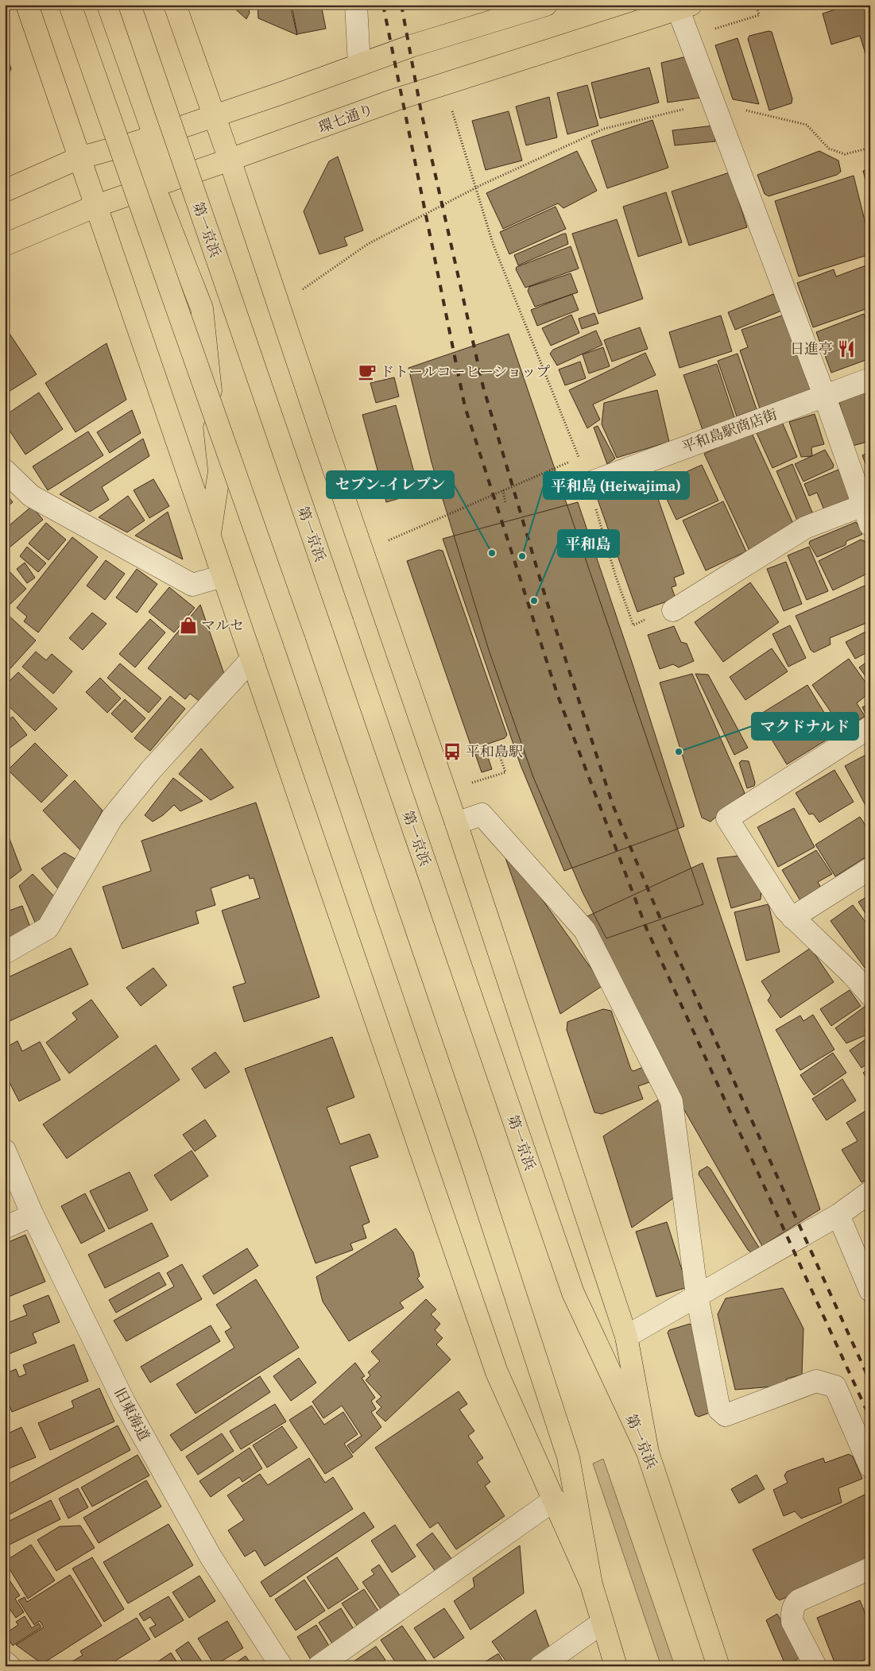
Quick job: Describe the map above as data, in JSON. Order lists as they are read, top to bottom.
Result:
{
  "streets": {
    "main road": ["環七通り", "第一京浜"],
    "street": ["平和島駅商店街", "旧東海道"]
  },
  "places": {
    "restaurant": ["日進亭"],
    "cafe": ["ドトールコーヒーショップ"],
    "other": [
      "セブン-イレブン",
      "平和島 (Heiwajima)",
      "平和島",
      "マクドナルド"
    ],
    "shop": ["マルセ"],
    "bus stop": ["平和島駅"]
  }
}
